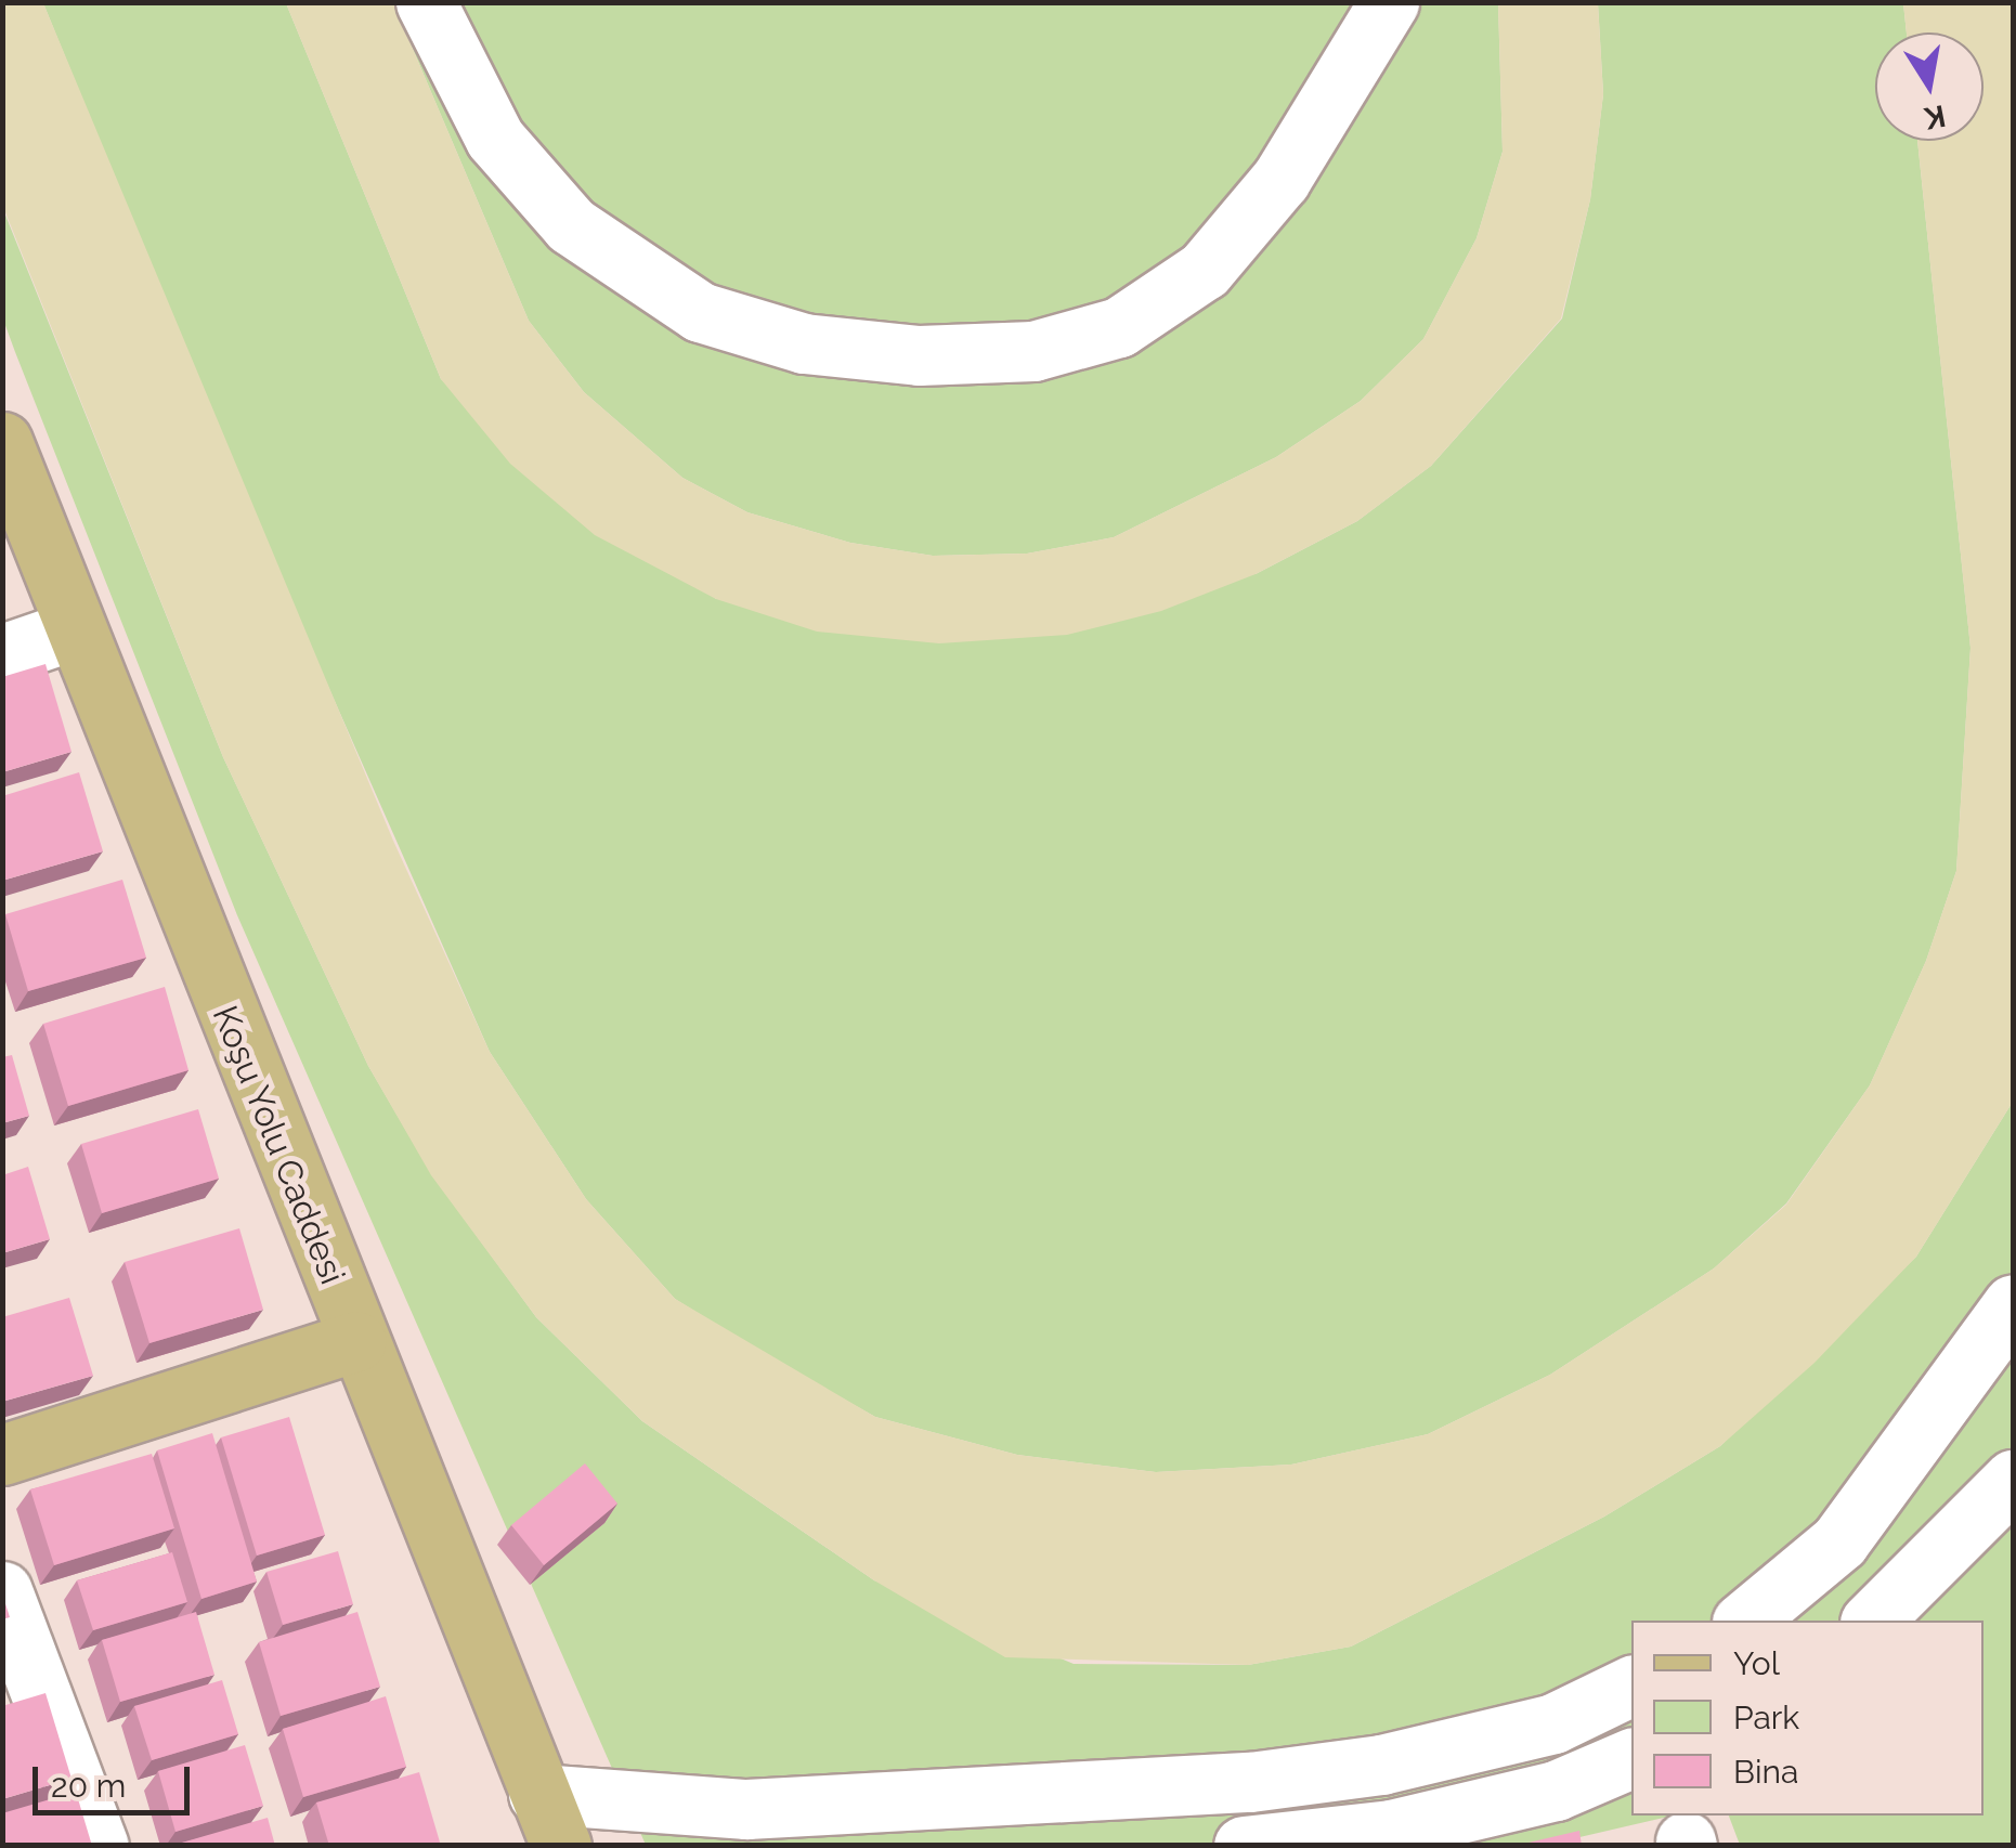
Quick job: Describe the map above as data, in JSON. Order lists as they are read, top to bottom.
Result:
{
  "streets": {
    "main road": ["Koşu Yolu Caddesi"]
  },
  "legend": ["Yol", "Park", "Bina"],
  "scale_bar": "20 m",
  "north": "bottom"
}
